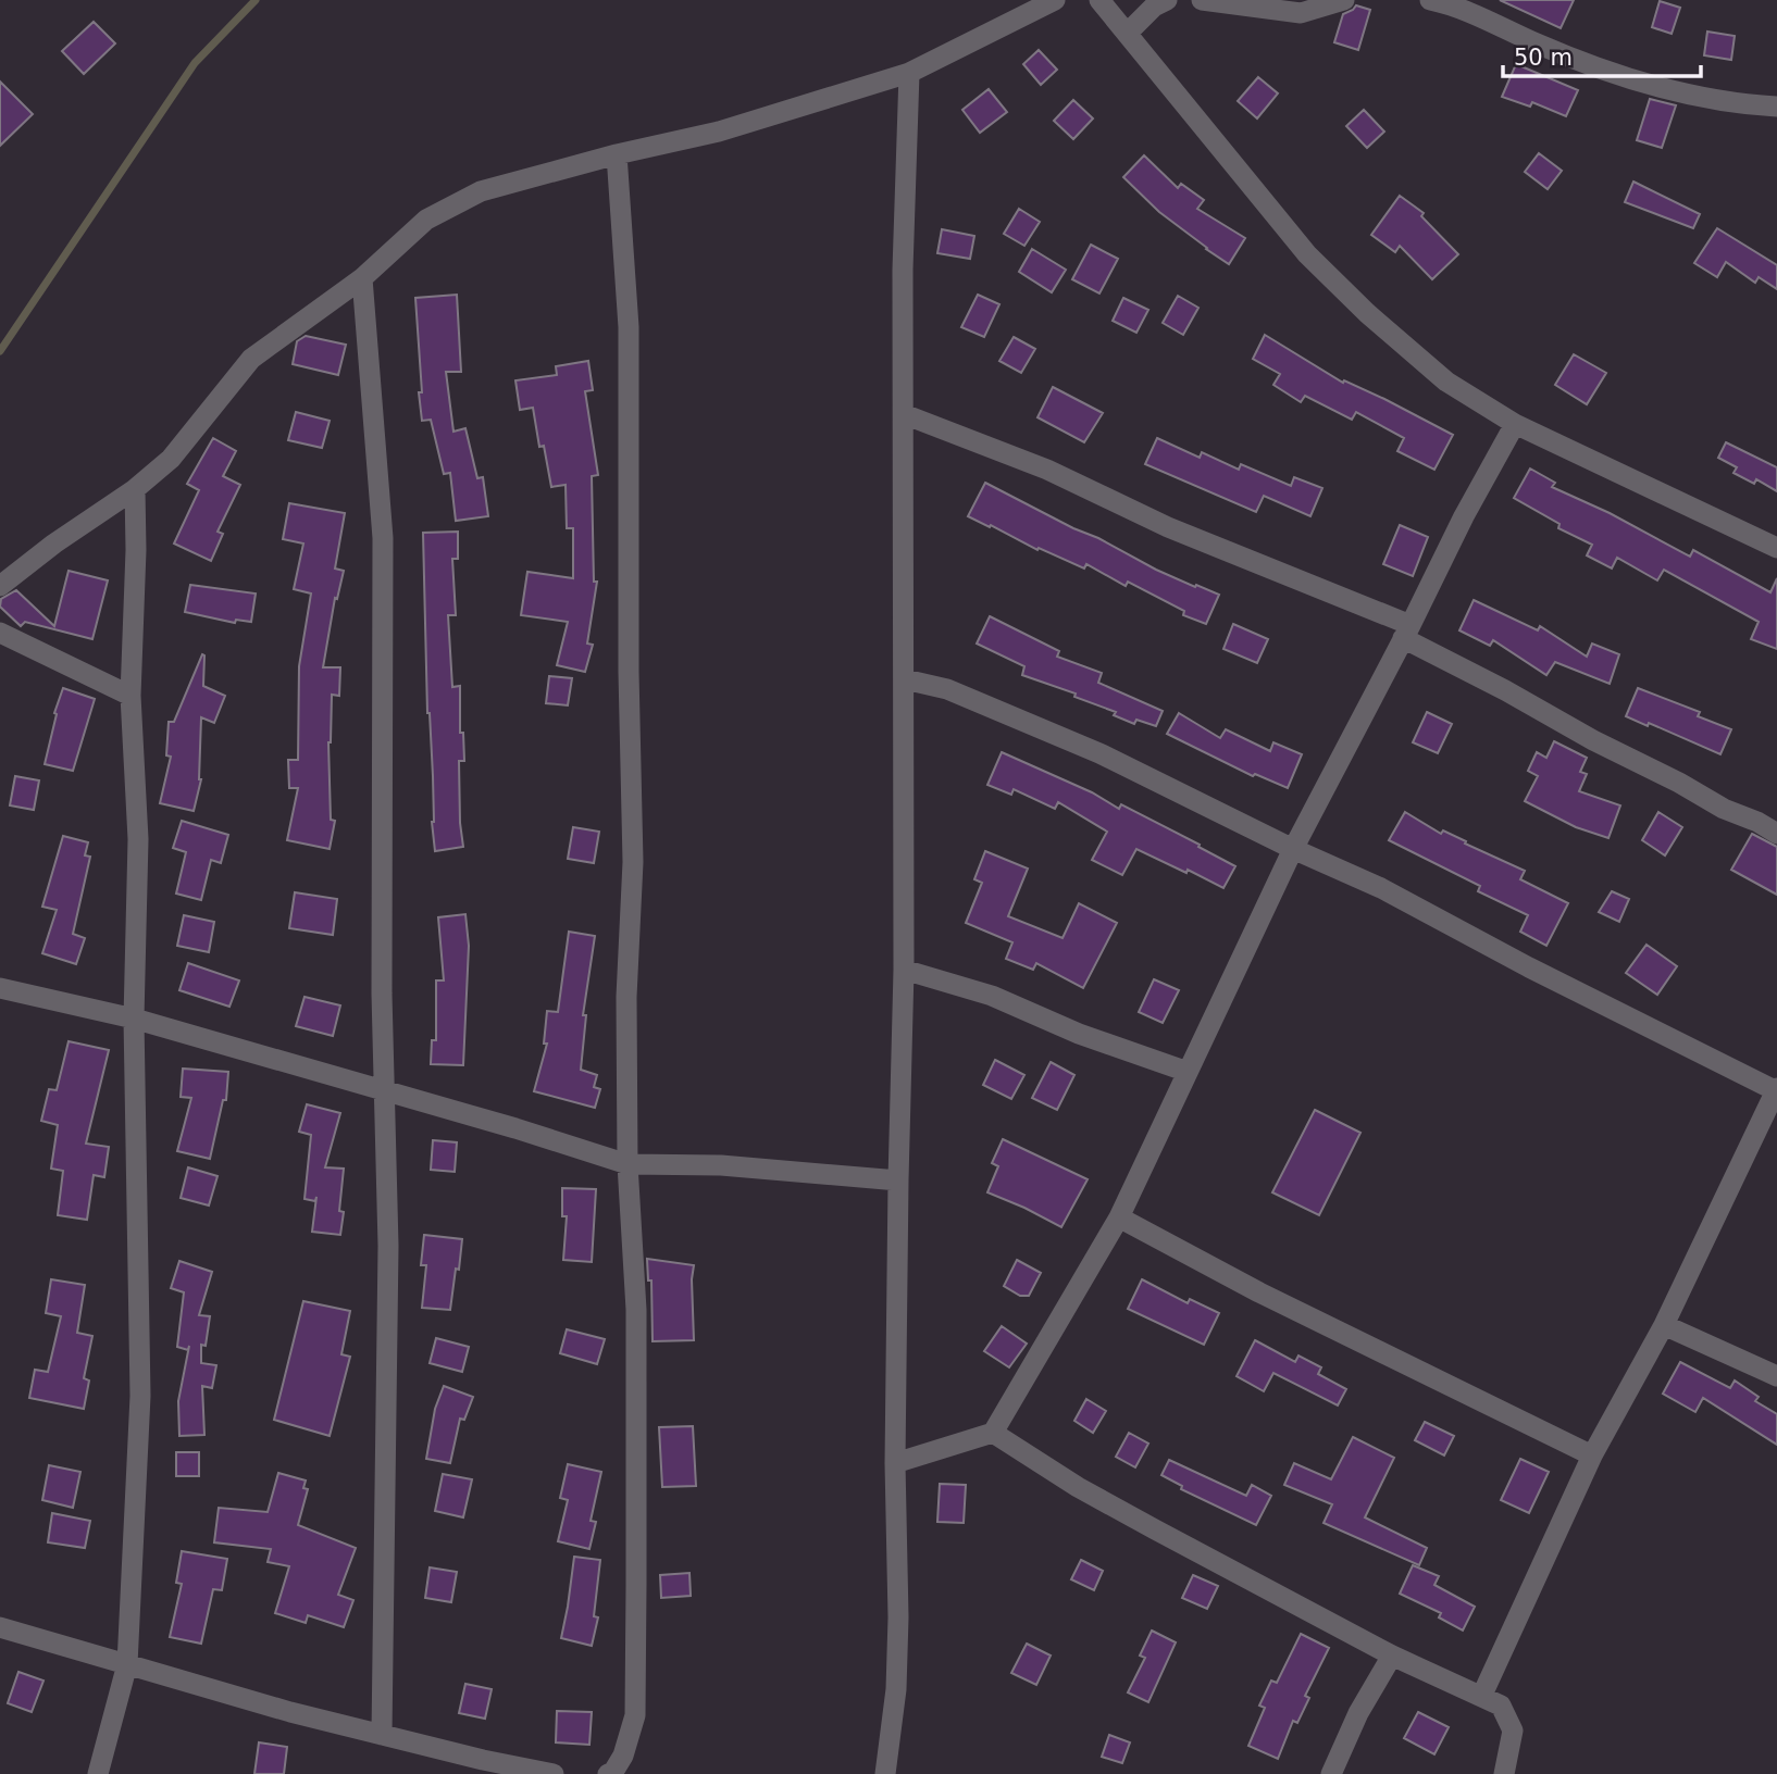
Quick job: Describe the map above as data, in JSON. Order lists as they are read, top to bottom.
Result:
{
  "scale_bar": "50 m"
}
